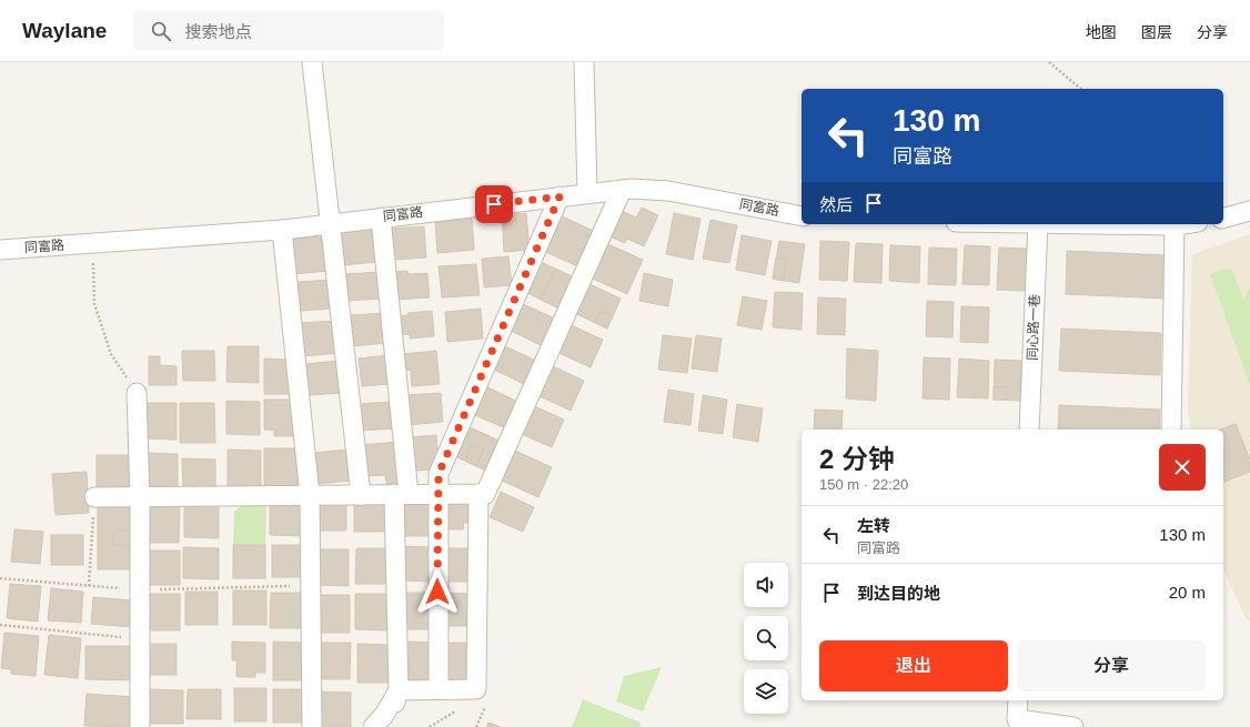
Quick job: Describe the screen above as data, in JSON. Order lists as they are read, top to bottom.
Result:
{
  "streets": {
    "street": ["同富路", "同心路一巷"]
  },
  "page": {
    "header": "Waylane",
    "search": "搜索地点",
    "nav": ["地图", "图层", "分享"],
    "turn": ["130 m", "同富路"],
    "then": "然后",
    "heading": ["2 分钟", "150 m · 22:20"],
    "list": [
      {
        "name": "左转",
        "note": "同富路",
        "value": "130 m"
      },
      {
        "name": "到达目的地",
        "value": "20 m"
      }
    ],
    "buttons": ["退出", "分享"]
  }
}
